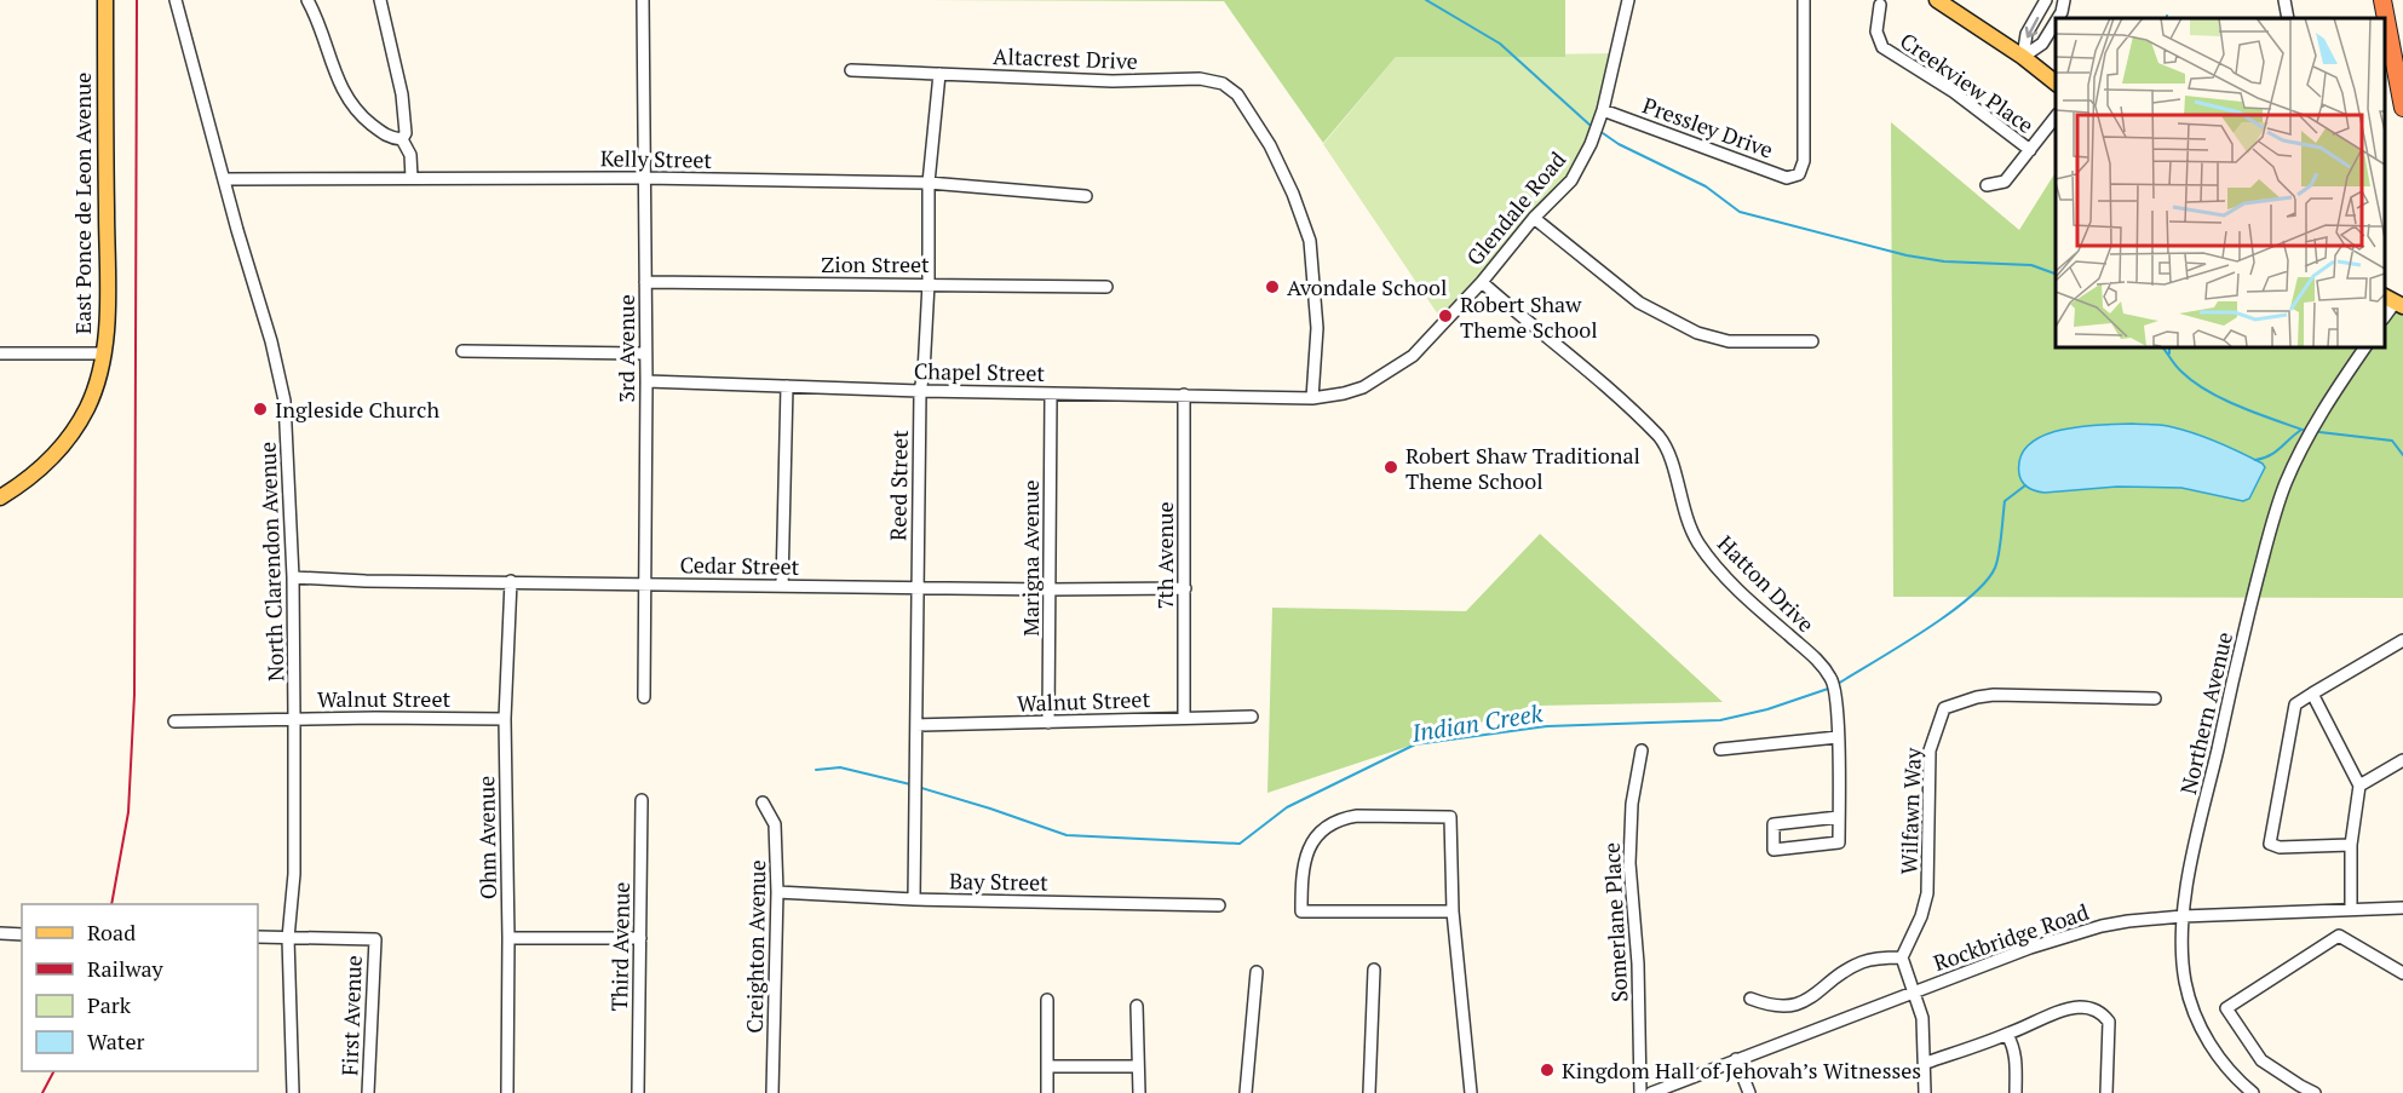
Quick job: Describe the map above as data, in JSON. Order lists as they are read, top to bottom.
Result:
{
  "streets": {
    "main road": ["East Ponce de Leon Avenue"],
    "street": [
      "Altacrest Drive",
      "Creekview Place",
      "Pressley Drive",
      "Kelly Street",
      "Glendale Road",
      "Zion Street",
      "3rd Avenue",
      "Chapel Street",
      "Reed Street",
      "7th Avenue",
      "Marigna Avenue",
      "North Clarendon Avenue",
      "Cedar Street",
      "Hatton Drive",
      "Walnut Street",
      "Northern Avenue",
      "Wilfawn Way",
      "Ohm Avenue",
      "Bay Street",
      "Somerlane Place",
      "Rockbridge Road",
      "Third Avenue",
      "Creighton Avenue",
      "First Avenue"
    ]
  },
  "crossings": [
    ["Altacrest Drive", "Glendale Road"],
    ["Altacrest Drive", "Chapel Street"],
    ["Altacrest Drive", "Reed Street"],
    ["Pressley Drive", "Glendale Road"],
    ["Kelly Street", "3rd Avenue"],
    ["Kelly Street", "Reed Street"],
    ["Kelly Street", "North Clarendon Avenue"],
    ["Glendale Road", "Chapel Street"],
    ["Glendale Road", "Hatton Drive"],
    ["Zion Street", "3rd Avenue"],
    ["Zion Street", "Reed Street"],
    ["3rd Avenue", "Chapel Street"],
    ["3rd Avenue", "Cedar Street"],
    ["Chapel Street", "Reed Street"],
    ["Chapel Street", "7th Avenue"],
    ["Chapel Street", "Marigna Avenue"],
    ["Reed Street", "Cedar Street"],
    ["Reed Street", "Walnut Street"],
    ["Reed Street", "Bay Street"],
    ["7th Avenue", "Cedar Street"],
    ["7th Avenue", "Walnut Street"],
    ["Marigna Avenue", "Cedar Street"],
    ["Marigna Avenue", "Walnut Street"],
    ["North Clarendon Avenue", "Cedar Street"],
    ["North Clarendon Avenue", "Walnut Street"],
    ["North Clarendon Avenue", "First Avenue"],
    ["Cedar Street", "Ohm Avenue"],
    ["Walnut Street", "Ohm Avenue"],
    ["Northern Avenue", "Rockbridge Road"],
    ["Bay Street", "Creighton Avenue"]
  ],
  "water": ["Indian Creek"],
  "places": [
    "Avondale School",
    "Robert Shaw Theme School",
    "Ingleside Church",
    "Robert Shaw Traditional Theme School",
    "Kingdom Hall of Jehovah’s Witnesses"
  ],
  "legend": [
    "Road",
    "Railway",
    "Park",
    "Water"
  ]
}
